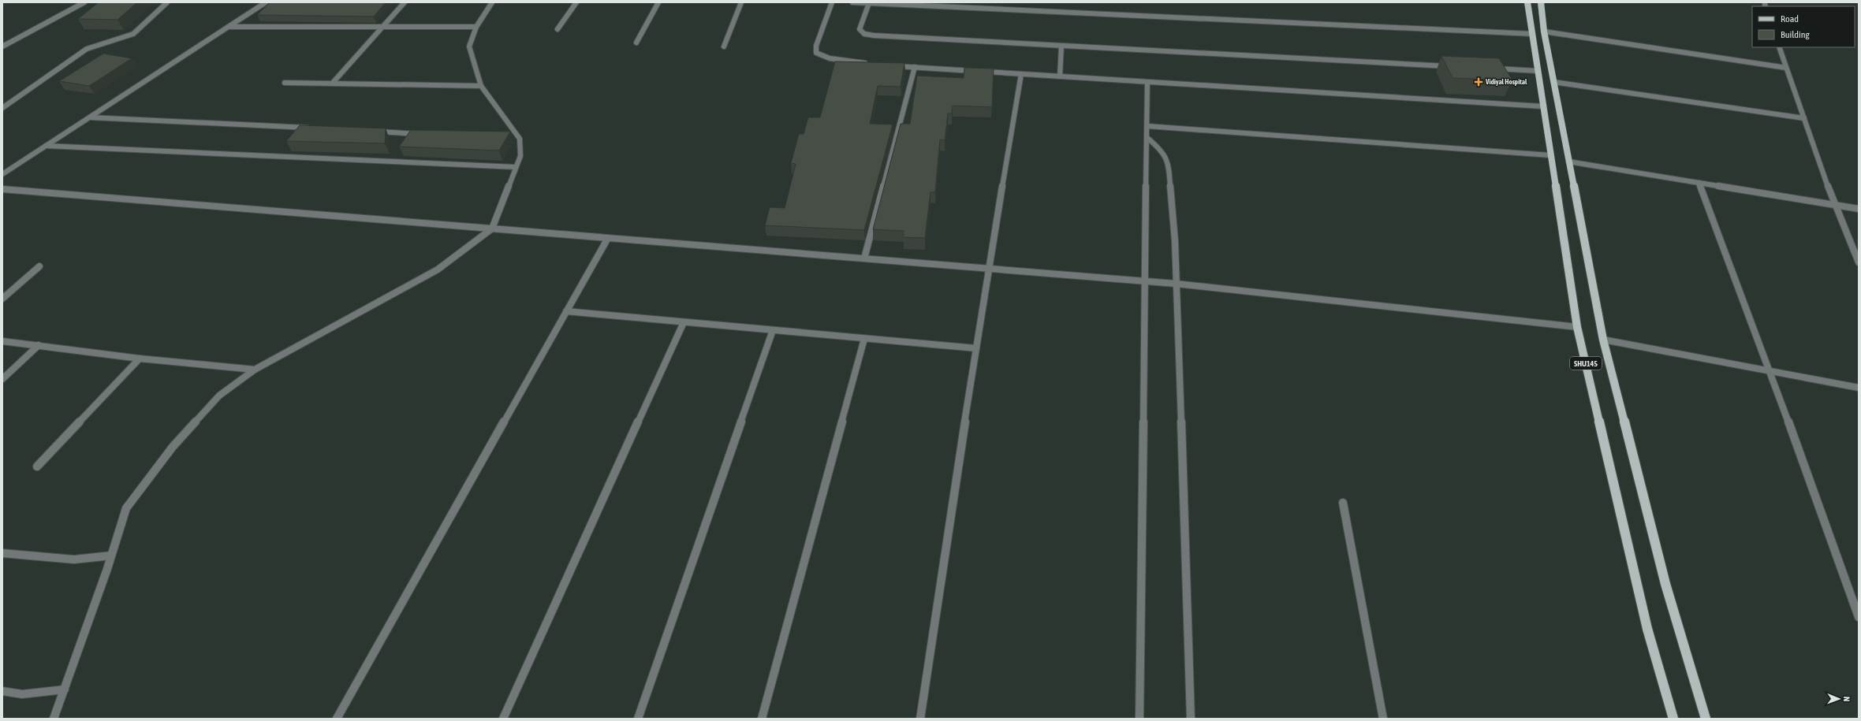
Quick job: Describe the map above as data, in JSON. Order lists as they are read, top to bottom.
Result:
{
  "streets": {
    "main road": ["SHU145"]
  },
  "places": {
    "health": ["Vidiyal Hospital"]
  },
  "legend": ["Road", "Building"],
  "north": "right"
}
